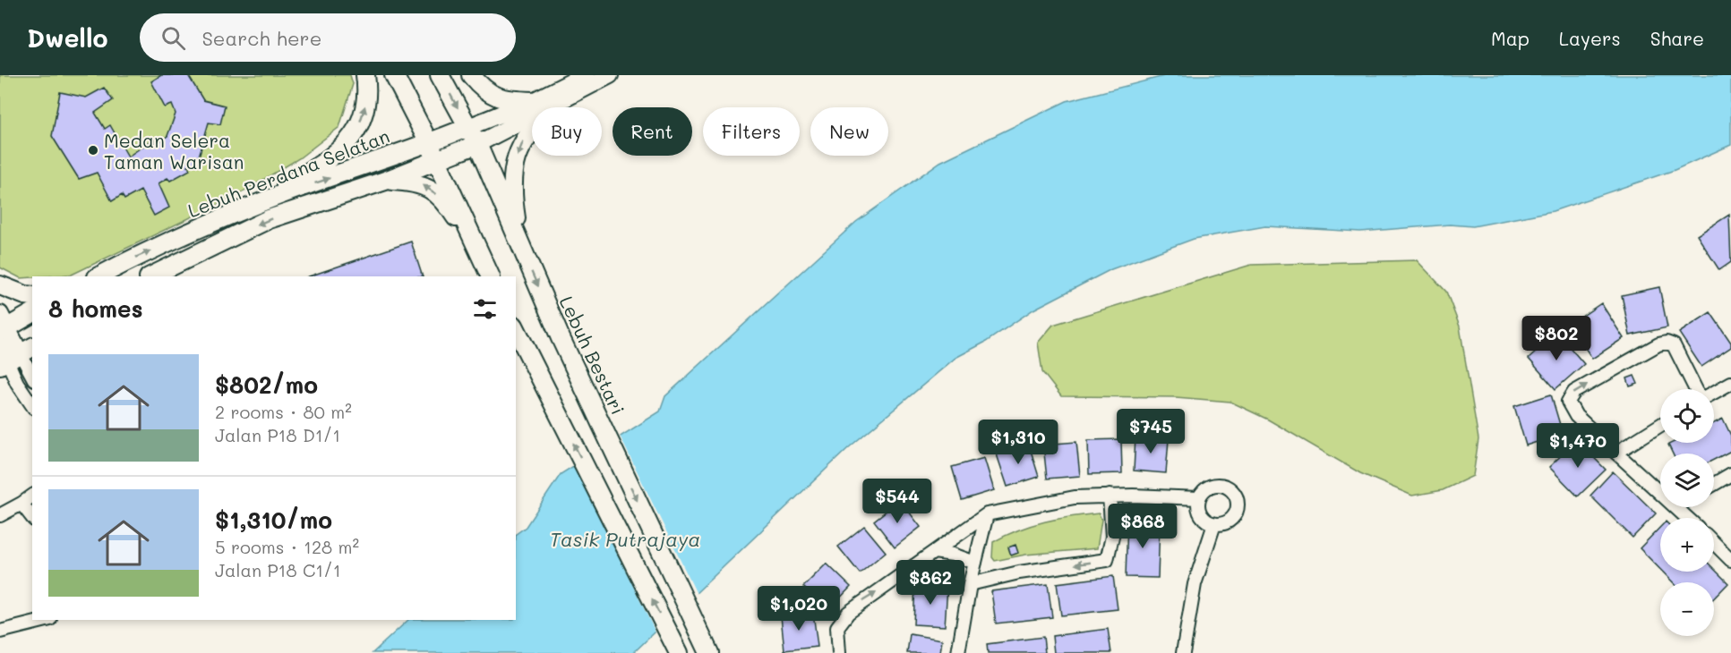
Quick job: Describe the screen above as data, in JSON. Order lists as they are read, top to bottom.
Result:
{
  "streets": {
    "main road": ["Lebuh Perdana Selatan", "Lebuh Bestari"]
  },
  "crossings": [
    ["Lebuh Perdana Selatan", "Lebuh Bestari"]
  ],
  "water": ["Tasik Putrajaya"],
  "places": ["Medan Selera Taman Warisan"],
  "page": {
    "header": "Dwello",
    "search": "Search here",
    "nav": ["Map", "Layers", "Share"],
    "chip": [
      "Buy",
      "Rent",
      "Filters",
      "New"
    ],
    "heading": "8 homes",
    "price": [
      "$802",
      "$745",
      "$1,310",
      "$1,470",
      "$544",
      "$868",
      "$862",
      "$1,020"
    ],
    "list": [
      {
        "name": "$802/mo",
        "note": "2 rooms · 80 m² · Jalan P18 D1/1"
      },
      {
        "name": "$1,310/mo",
        "note": "5 rooms · 128 m² · Jalan P18 C1/1"
      }
    ],
    "map_buttons": ["+", "−"]
  }
}
